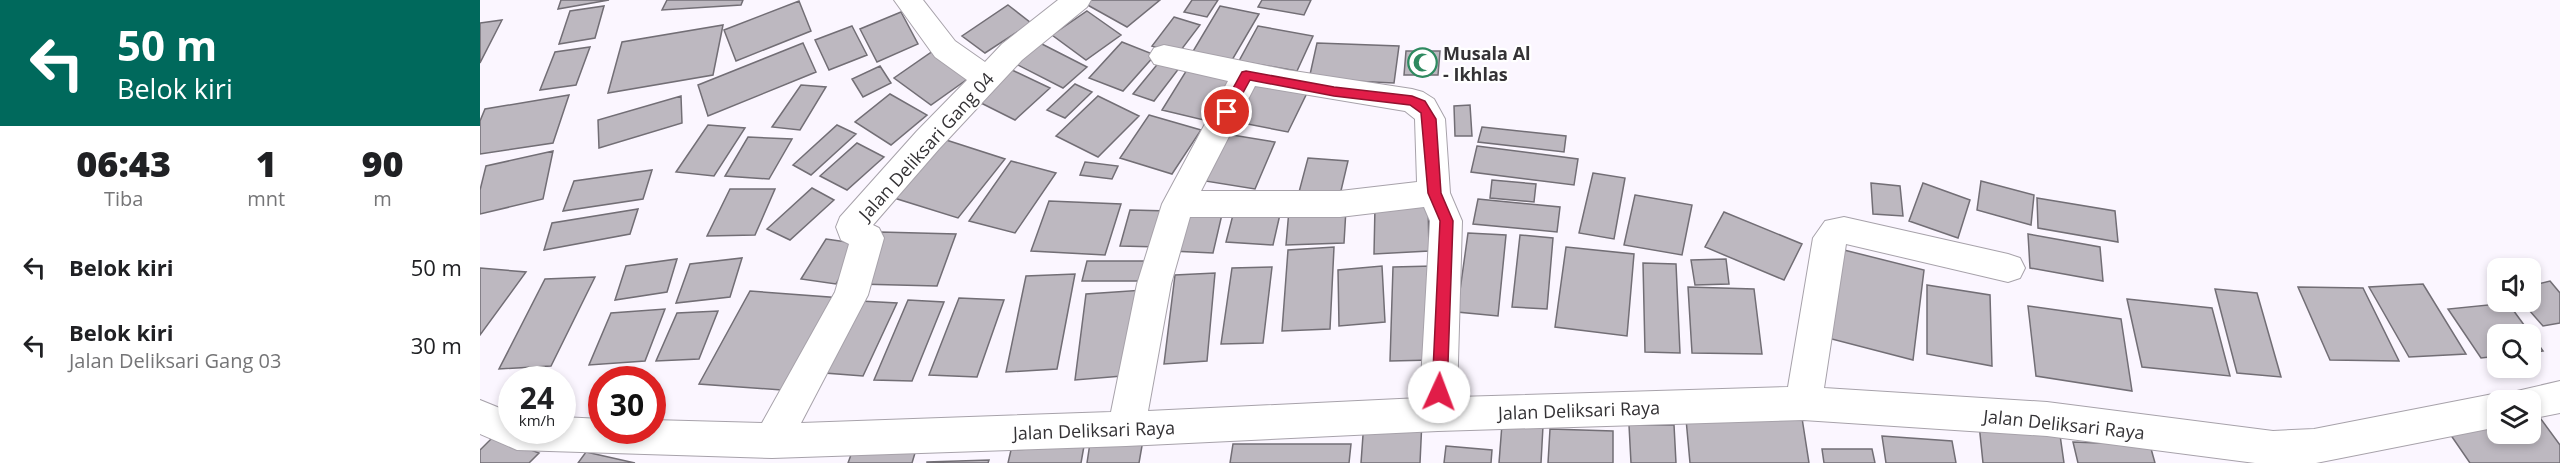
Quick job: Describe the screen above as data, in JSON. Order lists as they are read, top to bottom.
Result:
{
  "streets": {
    "street": ["Jalan Deliksari Gang 04", "Jalan Deliksari Raya"]
  },
  "crossings": [
    ["Jalan Deliksari Gang 04", "Jalan Deliksari Raya"]
  ],
  "places": {
    "mosque": ["Musala Al - Ikhlas"]
  },
  "page": {
    "turn": ["50 m", "Belok kiri"],
    "eta": [
      "06:43",
      "Tiba",
      "1",
      "mnt",
      "90",
      "m"
    ],
    "list": [
      {
        "name": "Belok kiri",
        "value": "50 m"
      },
      {
        "name": "Belok kiri",
        "note": "Jalan Deliksari Gang 03",
        "value": "30 m"
      }
    ],
    "speed": "24 km/h",
    "limit": "30"
  }
}
